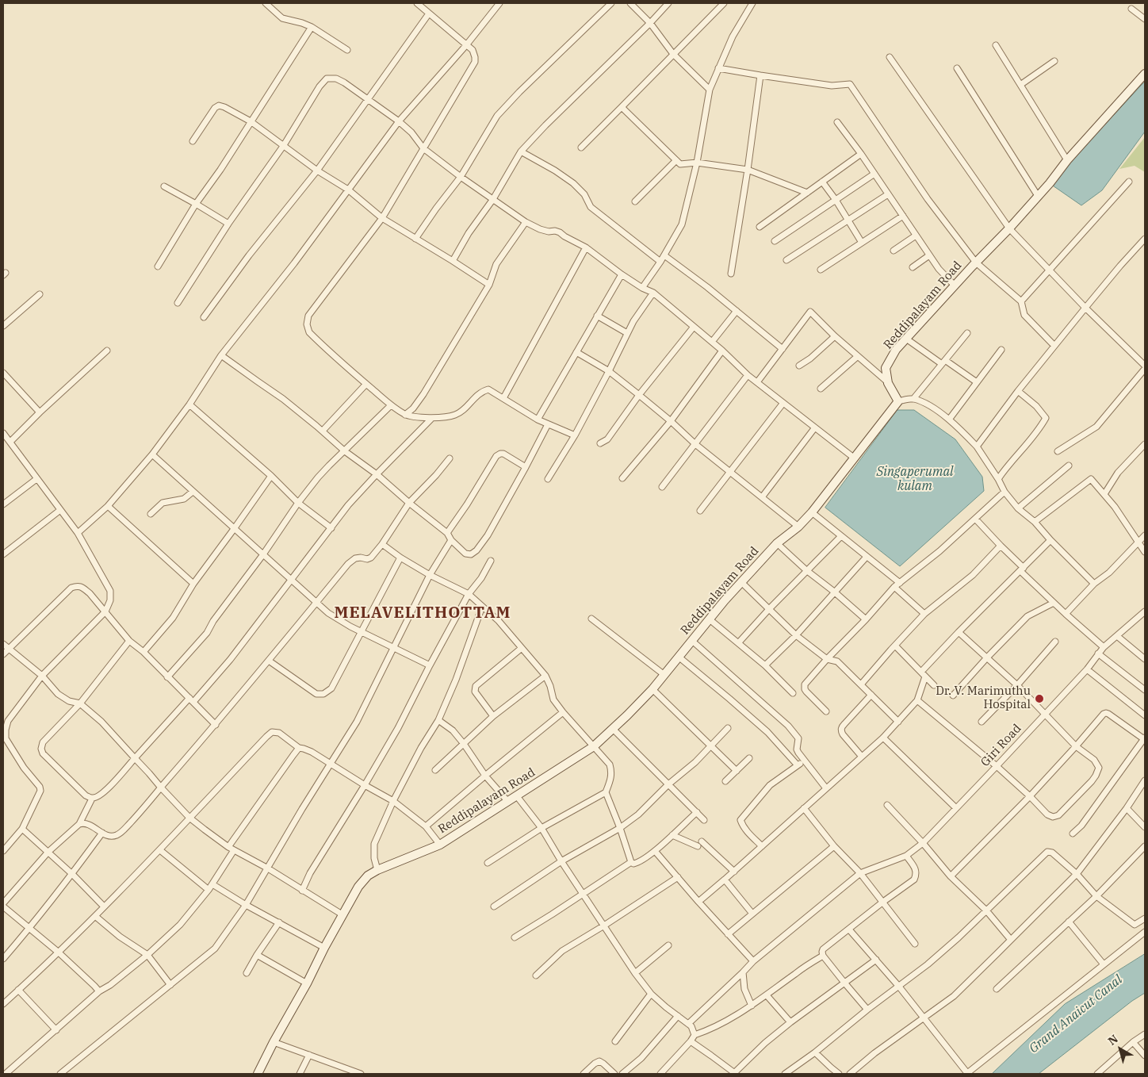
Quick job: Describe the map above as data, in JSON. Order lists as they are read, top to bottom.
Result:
{
  "streets": {
    "main road": ["Reddipalayam Road"],
    "street": ["Giri Road"]
  },
  "districts": ["MELAVELITHOTTAM"],
  "water": ["Singaperumal kulam", "Grand Anaicut Canal"],
  "places": ["Dr. V. Marimuthu Hospital"],
  "north": "top left"
}
